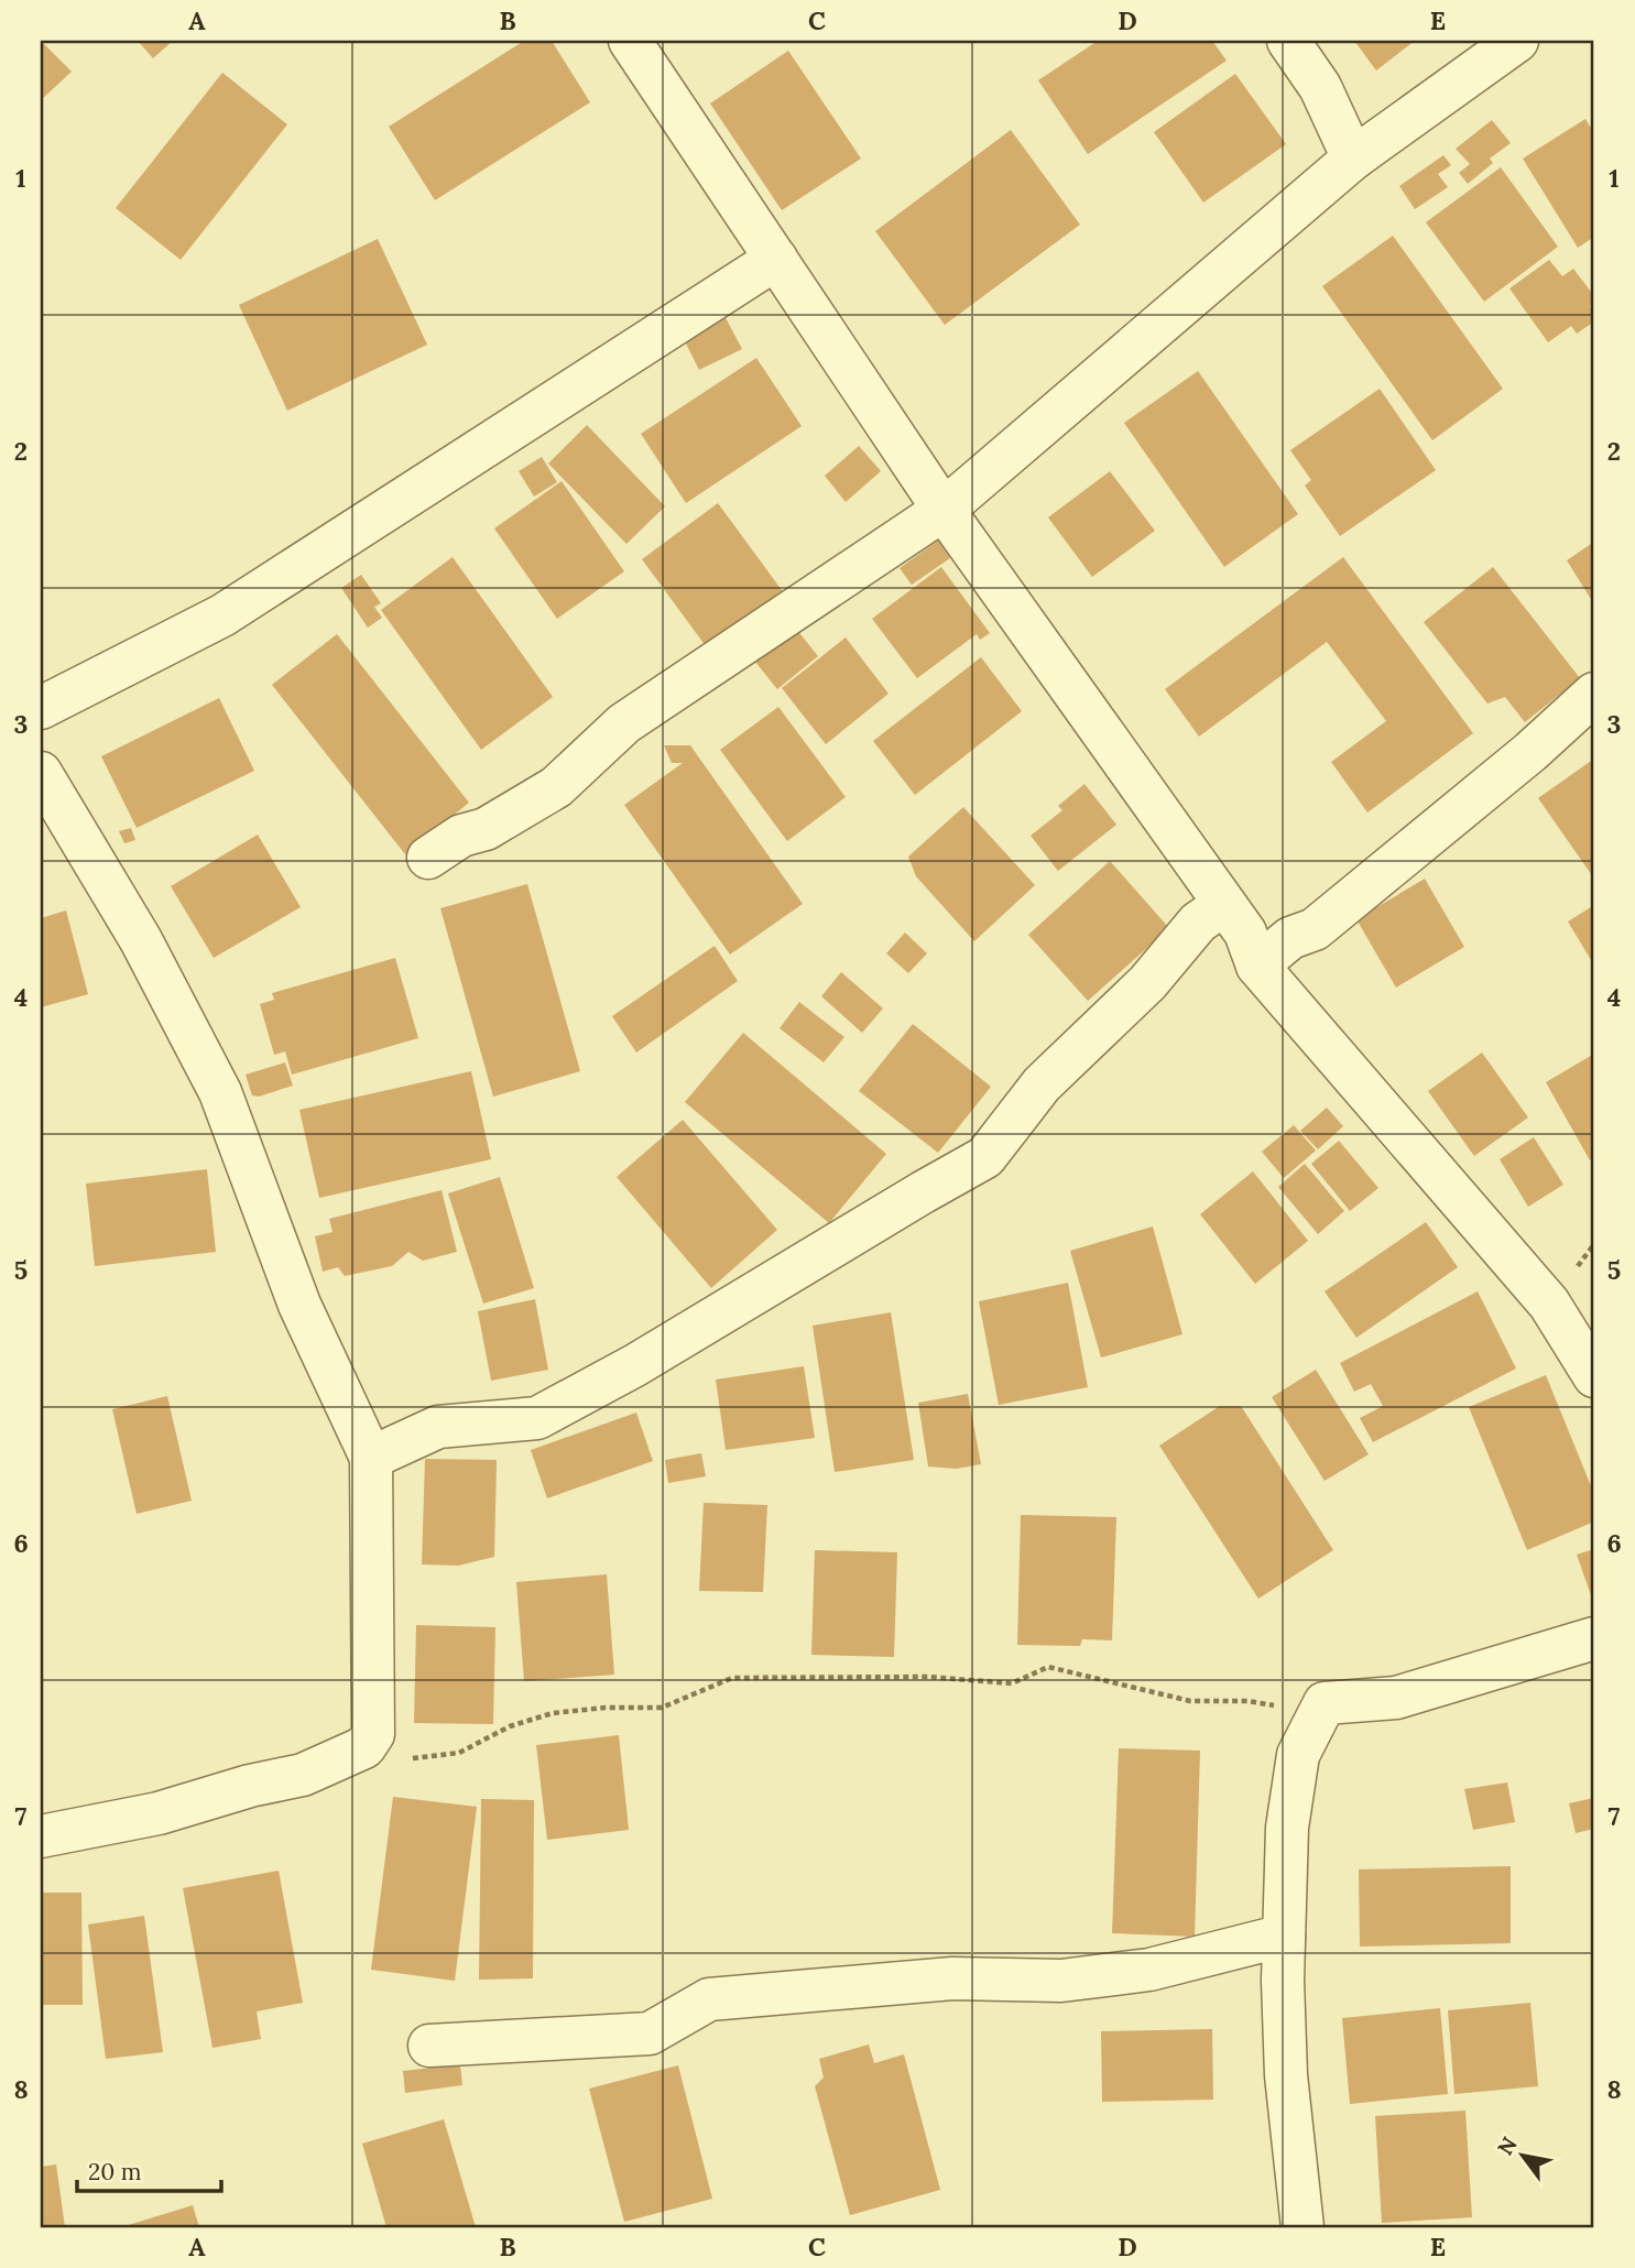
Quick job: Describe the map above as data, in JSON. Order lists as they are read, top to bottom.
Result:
{
  "scale_bar": "20 m",
  "north": "top left",
  "grid": {
    "columns": [
      "A",
      "B",
      "C",
      "D",
      "E"
    ],
    "rows": [
      "1",
      "2",
      "3",
      "4",
      "5",
      "6",
      "7",
      "8"
    ]
  }
}
